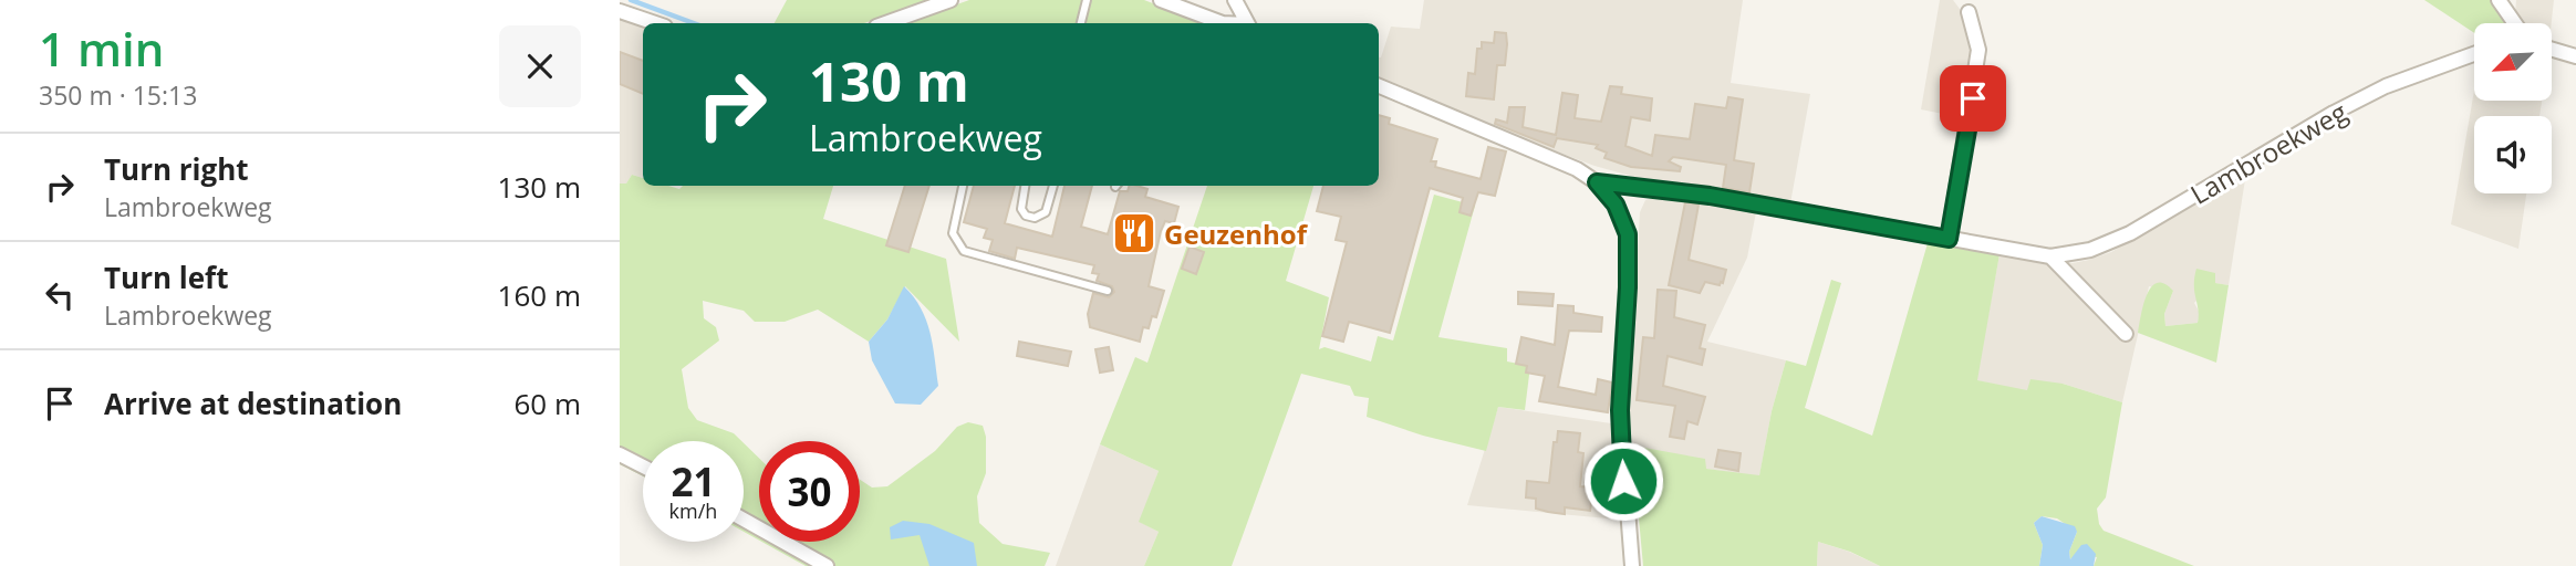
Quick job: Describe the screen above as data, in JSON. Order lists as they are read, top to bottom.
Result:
{
  "streets": {
    "street": ["Lambroekweg"]
  },
  "places": {
    "restaurant": ["Geuzenhof"]
  },
  "north": "bottom left",
  "page": {
    "heading": ["1 min", "350 m · 15:13"],
    "turn": ["130 m", "Lambroekweg"],
    "list": [
      {
        "name": "Turn right",
        "note": "Lambroekweg",
        "value": "130 m"
      },
      {
        "name": "Turn left",
        "note": "Lambroekweg",
        "value": "160 m"
      },
      {
        "name": "Arrive at destination",
        "value": "60 m"
      }
    ],
    "speed": "21 km/h",
    "limit": "30"
  }
}
